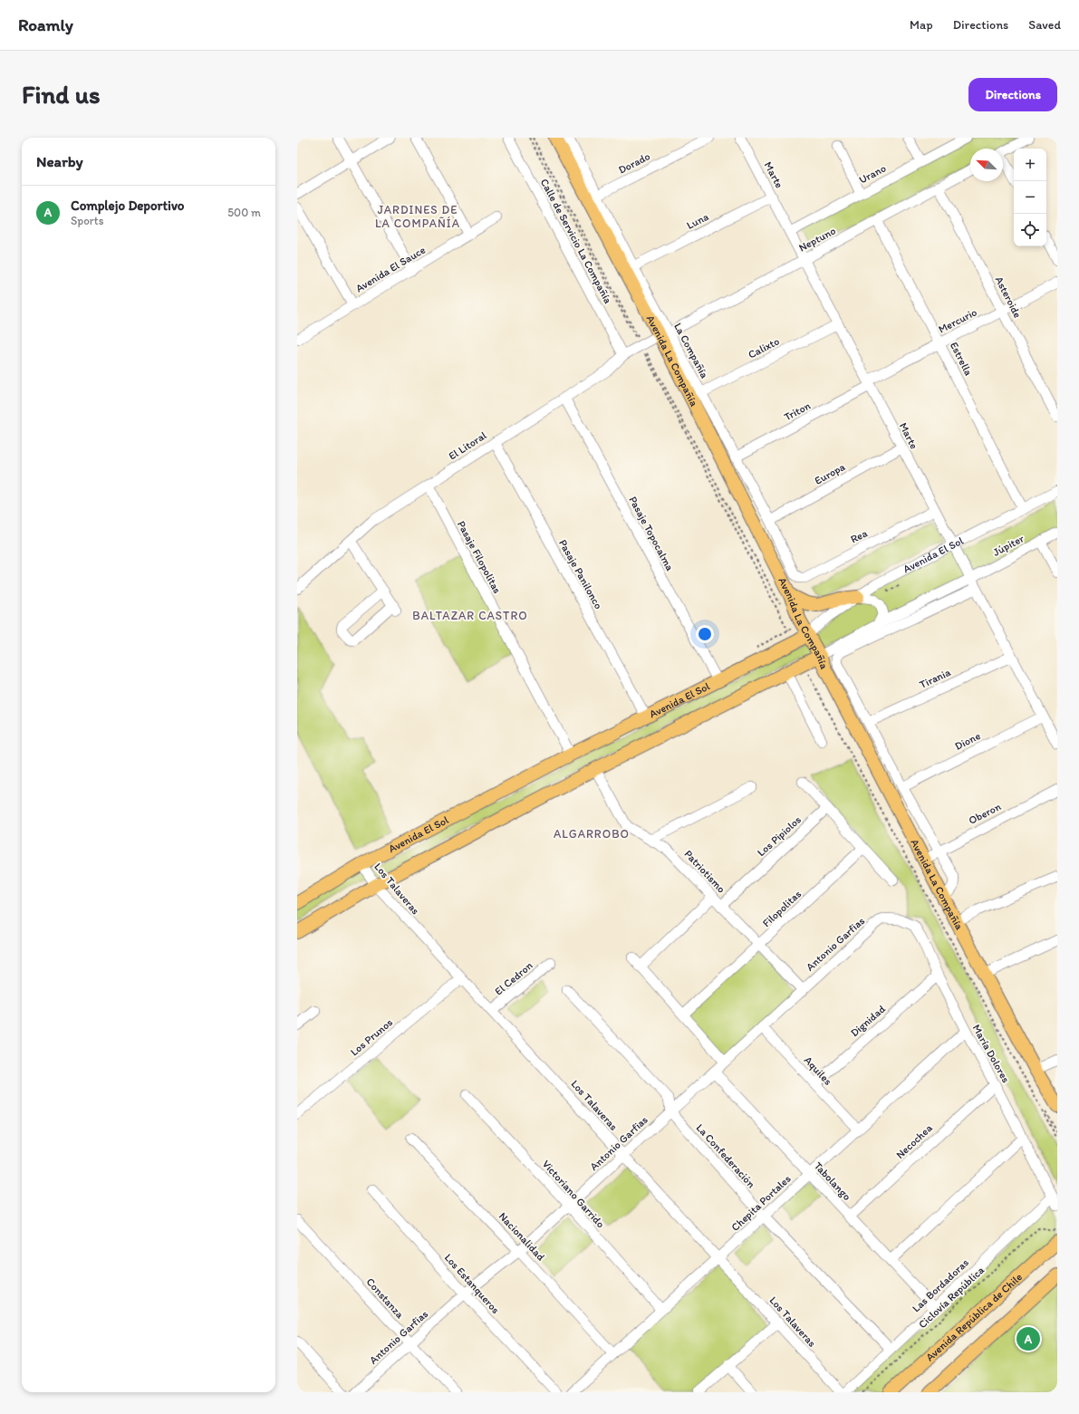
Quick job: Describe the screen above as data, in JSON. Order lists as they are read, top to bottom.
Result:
{
  "streets": {
    "main road": ["Avenida La Compañía", "Avenida El Sol", "Avenida República de Chile"],
    "street": [
      "Dorado",
      "Urano",
      "Marte",
      "Luna",
      "Neptuno",
      "Calle de Servicio La Compañía",
      "Avenida El Sauce",
      "Asteroide",
      "Mercurio",
      "Calixto",
      "La Compañía",
      "Estrella",
      "Triton",
      "El Litoral",
      "Europa",
      "Pasaje Topocalma",
      "Rea",
      "Júpiter",
      "Pasaje Filopolitas",
      "Pasaje Panilonco",
      "Tirania",
      "Dione",
      "Oberon",
      "Los Pipiolos",
      "Patriotismo",
      "Los Talaveras",
      "Filopolitas",
      "Antonio Garfias",
      "El Cedron",
      "Dignidad",
      "Los Prunos",
      "María Dolores",
      "Aquiles",
      "Necochea",
      "La Confederación",
      "Tabolango",
      "Victoriano Garrido",
      "Chepita Portales",
      "Nacionalidad",
      "Los Estanqueros",
      "Las Bordadoras",
      "Constanza"
    ],
    "path": ["Ciclovía República"]
  },
  "crossings": [
    ["Dorado", "La Compañía"],
    ["Dorado", "Avenida La Compañía"],
    ["Urano", "Marte"],
    ["Marte", "Luna"],
    ["Marte", "Neptuno"],
    ["Marte", "Mercurio"],
    ["Marte", "Calixto"],
    ["Marte", "Triton"],
    ["Marte", "Europa"],
    ["Marte", "Rea"],
    ["Marte", "Júpiter"],
    ["Marte", "Avenida El Sol"],
    ["Marte", "Tirania"],
    ["Marte", "Dione"],
    ["Luna", "La Compañía"],
    ["Neptuno", "Asteroide"],
    ["Neptuno", "La Compañía"],
    ["Neptuno", "Estrella"],
    ["Neptuno", "Avenida La Compañía"],
    ["Neptuno", "El Litoral"],
    ["Calle de Servicio La Compañía", "El Litoral"],
    ["Asteroide", "Mercurio"],
    ["Mercurio", "Estrella"],
    ["Mercurio", "Triton"],
    ["Calixto", "La Compañía"],
    ["La Compañía", "Avenida La Compañía"],
    ["La Compañía", "Triton"],
    ["La Compañía", "El Litoral"],
    ["La Compañía", "Europa"],
    ["La Compañía", "Rea"],
    ["Estrella", "Avenida El Sol"],
    ["Avenida La Compañía", "El Litoral"],
    ["Avenida La Compañía", "Avenida El Sol"],
    ["Avenida La Compañía", "Oberon"],
    ["El Litoral", "Pasaje Topocalma"],
    ["El Litoral", "Pasaje Filopolitas"],
    ["El Litoral", "Pasaje Panilonco"],
    ["Pasaje Topocalma", "Avenida El Sol"],
    ["Avenida El Sol", "Pasaje Filopolitas"],
    ["Avenida El Sol", "Pasaje Panilonco"],
    ["Avenida El Sol", "Los Talaveras"],
    ["Los Pipiolos", "Patriotismo"],
    ["Patriotismo", "Filopolitas"],
    ["Patriotismo", "Antonio Garfias"],
    ["Los Talaveras", "Antonio Garfias"],
    ["Los Talaveras", "El Cedron"],
    ["Los Talaveras", "Los Prunos"],
    ["Los Talaveras", "Chepita Portales"],
    ["Antonio Garfias", "María Dolores"],
    ["Antonio Garfias", "Aquiles"],
    ["Antonio Garfias", "La Confederación"],
    ["Antonio Garfias", "Tabolango"],
    ["Antonio Garfias", "Victoriano Garrido"],
    ["Antonio Garfias", "Nacionalidad"],
    ["Antonio Garfias", "Los Estanqueros"],
    ["Antonio Garfias", "Constanza"],
    ["Dignidad", "María Dolores"],
    ["Dignidad", "Aquiles"],
    ["María Dolores", "Necochea"],
    ["María Dolores", "Chepita Portales"],
    ["María Dolores", "Las Bordadoras"],
    ["Aquiles", "Chepita Portales"],
    ["Necochea", "Tabolango"],
    ["La Confederación", "Chepita Portales"],
    ["La Confederación", "Las Bordadoras"],
    ["Tabolango", "Chepita Portales"],
    ["Tabolango", "Las Bordadoras"],
    ["Victoriano Garrido", "Chepita Portales"],
    ["Chepita Portales", "Nacionalidad"]
  ],
  "districts": ["JARDINES DE LA COMPAÑÍA", "BALTAZAR CASTRO", "ALGARROBO"],
  "north": "top left",
  "page": {
    "header": "Roamly",
    "nav": ["Map", "Directions", "Saved"],
    "buttons": "Directions",
    "title": "Find us",
    "heading": "Nearby",
    "map_buttons": ["+", "−"],
    "list": [
      {
        "mark": "A",
        "name": "Complejo Deportivo",
        "note": "Sports",
        "value": "500 m"
      }
    ],
    "pins": "A"
  }
}
